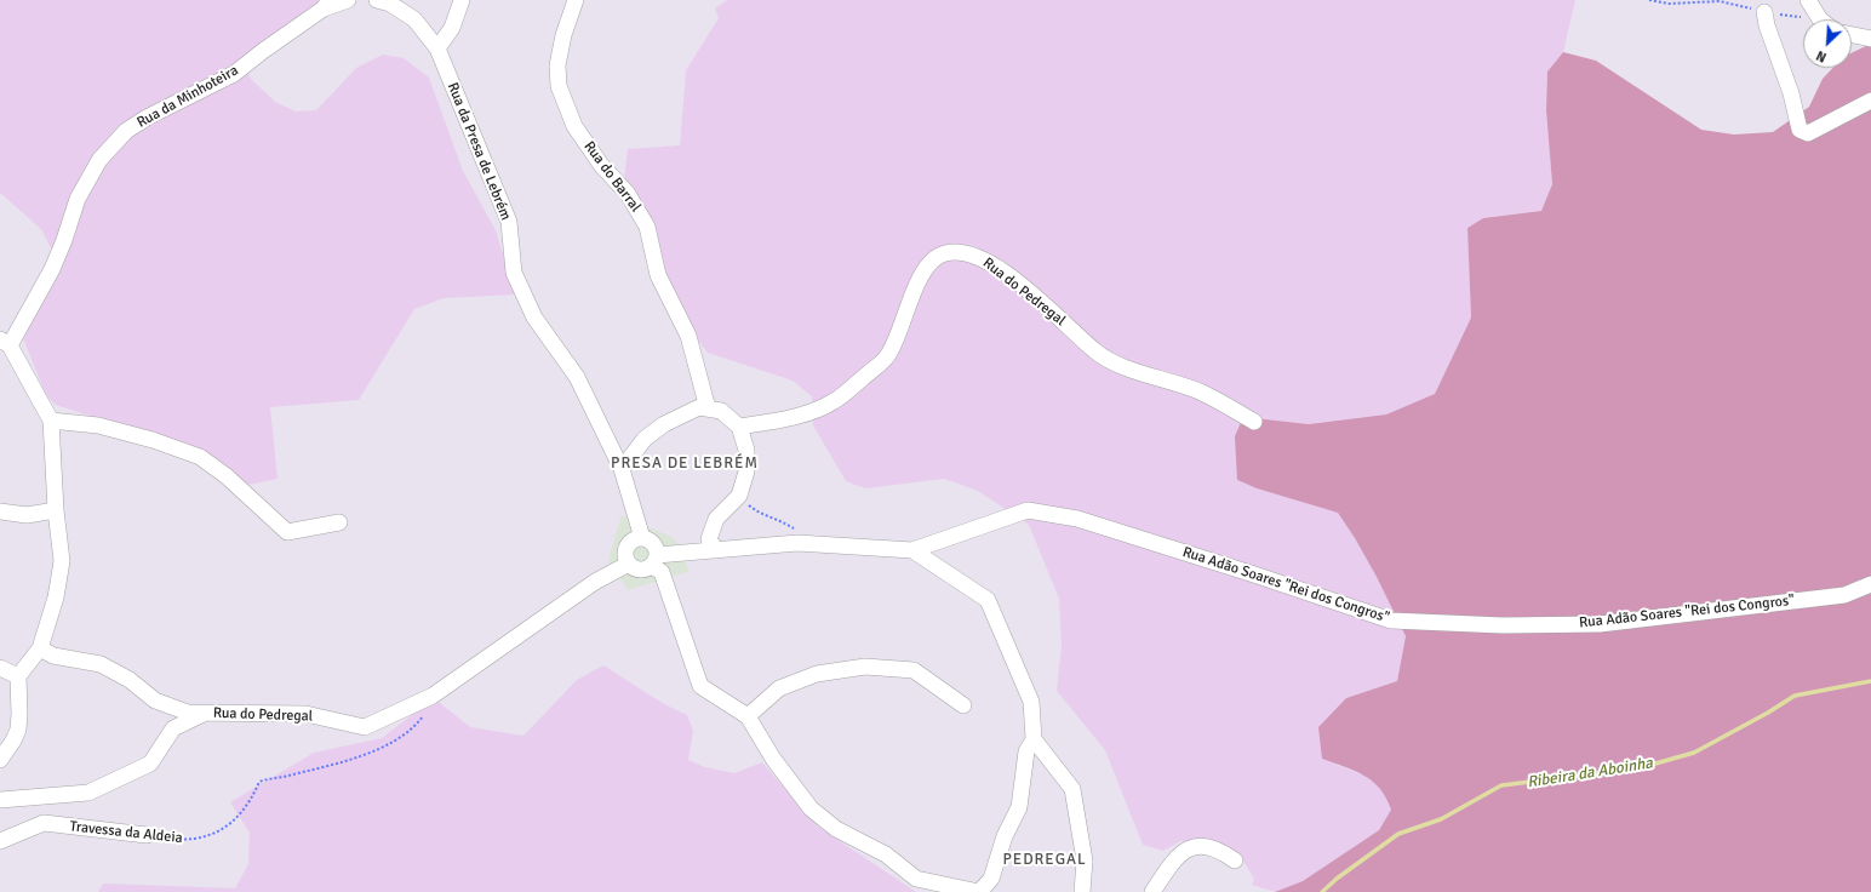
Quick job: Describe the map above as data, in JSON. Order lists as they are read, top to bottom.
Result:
{
  "streets": {
    "street": [
      "Rua da Minhoteira",
      "Rua da Presa de Lebrém",
      "Rua do Barral",
      "Rua do Pedregal",
      "Rua Adão Soares \"Rei dos Congros\"",
      "Travessa da Aldeia"
    ]
  },
  "crossings": [
    ["Rua da Presa de Lebrém", "Rua do Pedregal"],
    ["Rua do Pedregal", "Travessa da Aldeia"]
  ],
  "districts": ["PRESA DE LEBRÉM", "PEDREGAL"],
  "water": ["Ribeira da Aboinha"],
  "north": "bottom left"
}
